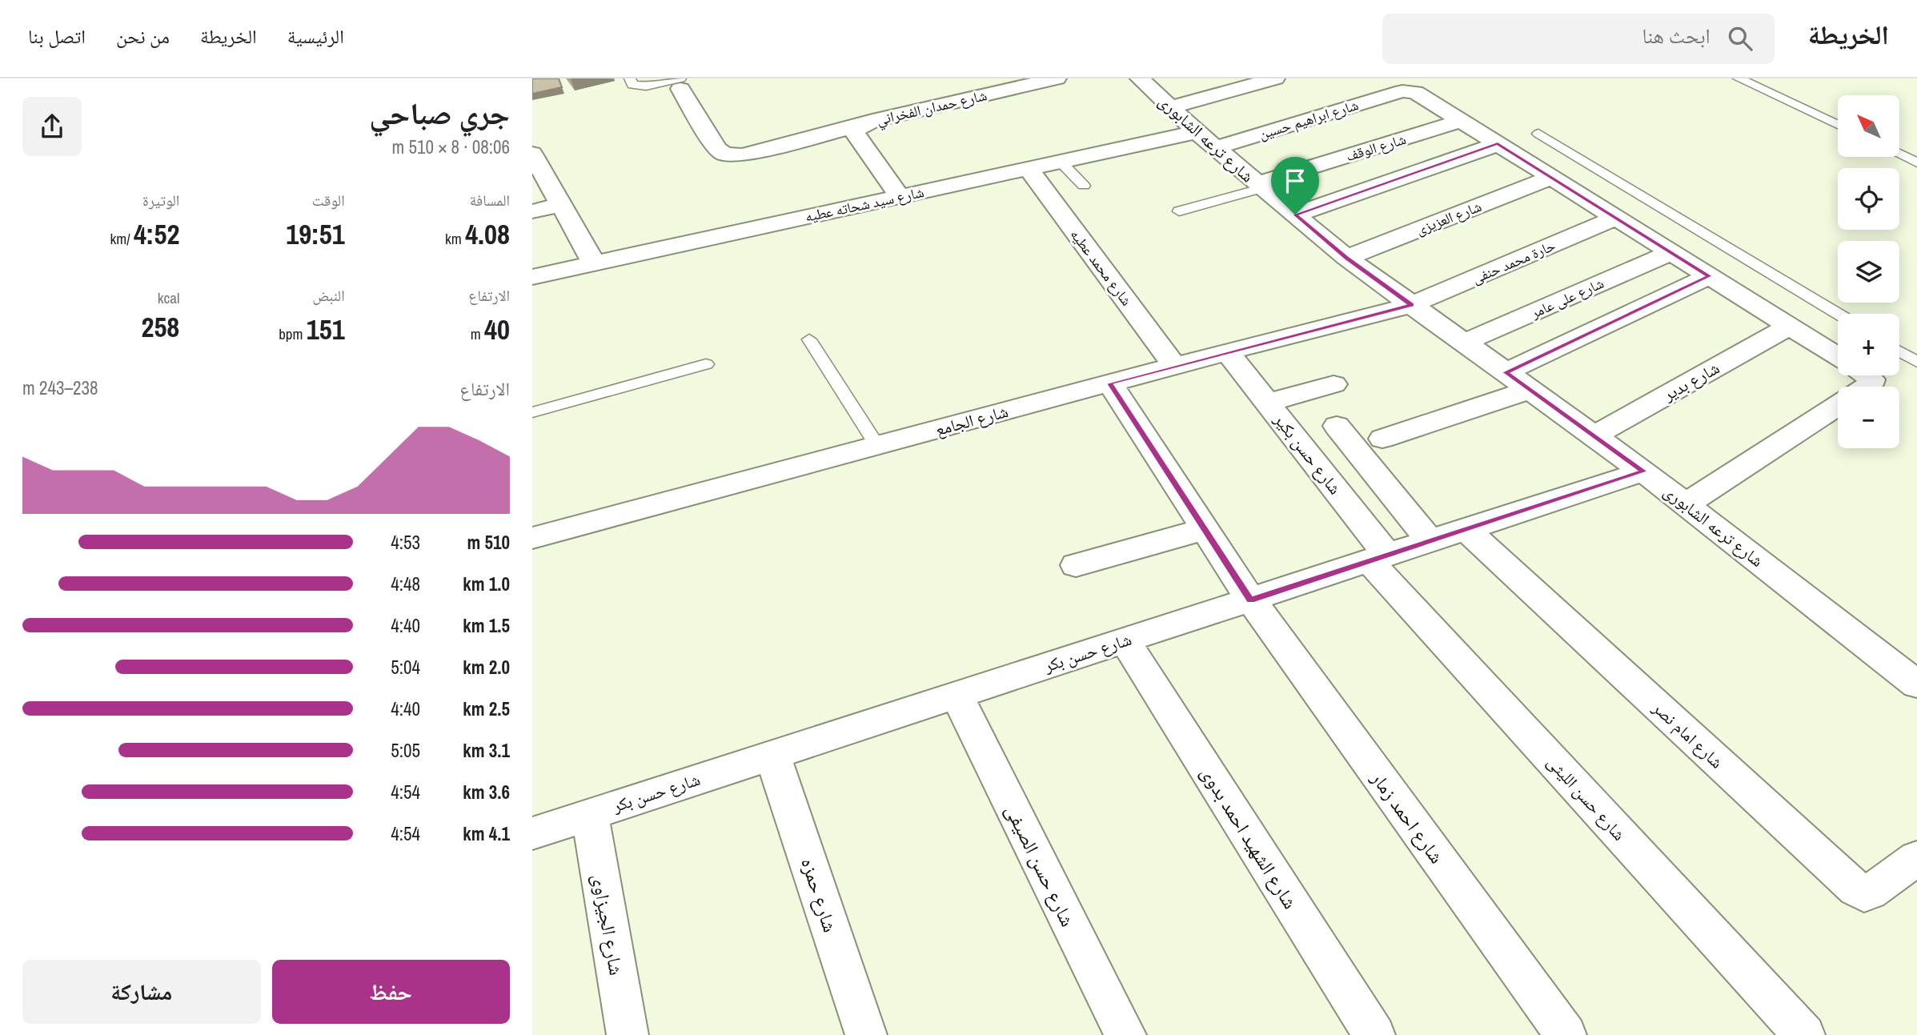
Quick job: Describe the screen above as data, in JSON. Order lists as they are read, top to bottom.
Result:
{
  "streets": {
    "street": [
      "شارع حمدان الفخراني",
      "شارع ابراهيم حسين",
      "شارع ترعه الشابورى",
      "شارع الوقف",
      "شارع سيد شحاته عطيه",
      "شارع العزيزى",
      "حارة محمد حنفى",
      "شارع محمد عطيه",
      "شارع على عامر",
      "شارع بدير",
      "شارع الجامع",
      "شارع حسن بكير",
      "شارع حسن بكر",
      "شارع امام نصر",
      "شارع حسن الليثى",
      "شارع احمد زمار",
      "شارع الشهيد احمد بدوى",
      "شارع حسن الصيفى",
      "شارع حمزه",
      "شارع الجيزاوى"
    ]
  },
  "crossings": [
    ["شارع حمدان الفخراني", "شارع سيد شحاته عطيه"],
    ["شارع ابراهيم حسين", "شارع ترعه الشابورى"],
    ["شارع ابراهيم حسين", "شارع الوقف"],
    ["شارع ابراهيم حسين", "شارع سيد شحاته عطيه"],
    ["شارع ترعه الشابورى", "شارع الوقف"],
    ["شارع ترعه الشابورى", "شارع سيد شحاته عطيه"],
    ["شارع ترعه الشابورى", "شارع العزيزى"],
    ["شارع ترعه الشابورى", "حارة محمد حنفى"],
    ["شارع ترعه الشابورى", "شارع على عامر"],
    ["شارع ترعه الشابورى", "شارع بدير"],
    ["شارع ترعه الشابورى", "شارع الجامع"],
    ["شارع ترعه الشابورى", "شارع حسن بكر"],
    ["شارع سيد شحاته عطيه", "شارع محمد عطيه"],
    ["حارة محمد حنفى", "شارع الجامع"],
    ["شارع محمد عطيه", "شارع الجامع"],
    ["شارع الجامع", "شارع حسن بكير"],
    ["شارع الجامع", "شارع احمد زمار"],
    ["شارع حسن بكير", "شارع حسن بكر"],
    ["شارع حسن بكير", "شارع حسن الليثى"],
    ["شارع حسن بكر", "شارع امام نصر"],
    ["شارع حسن بكر", "شارع حسن الليثى"],
    ["شارع حسن بكر", "شارع احمد زمار"],
    ["شارع حسن بكر", "شارع الشهيد احمد بدوى"],
    ["شارع حسن بكر", "شارع حسن الصيفى"],
    ["شارع حسن بكر", "شارع حمزه"],
    ["شارع حسن بكر", "شارع الجيزاوى"]
  ],
  "north": "top left",
  "page": {
    "header": "الخريطة",
    "search": "ابحث هنا",
    "nav": [
      "الرئيسية",
      "الخريطة",
      "من نحن",
      "اتصل بنا"
    ],
    "heading": ["جري صباحي", "08:06 · 8 × 510 m"],
    "map_buttons": ["+", "−"],
    "stats": [
      ["المسافة", "4.08 km"],
      ["الوقت", "19:51"],
      ["الوتيرة", "4:52 /km"],
      ["الارتفاع", "40 m"],
      ["النبض", "151 bpm"],
      ["kcal", "258"]
    ],
    "chart": ["الارتفاع", "238–243 m"],
    "list": [
      {
        "name": "510 m",
        "note": "4:53"
      },
      {
        "name": "1.0 km",
        "note": "4:48"
      },
      {
        "name": "1.5 km",
        "note": "4:40"
      },
      {
        "name": "2.0 km",
        "note": "5:04"
      },
      {
        "name": "2.5 km",
        "note": "4:40"
      },
      {
        "name": "3.1 km",
        "note": "5:05"
      },
      {
        "name": "3.6 km",
        "note": "4:54"
      },
      {
        "name": "4.1 km",
        "note": "4:54"
      }
    ],
    "buttons": ["حفظ", "مشاركة"]
  }
}
